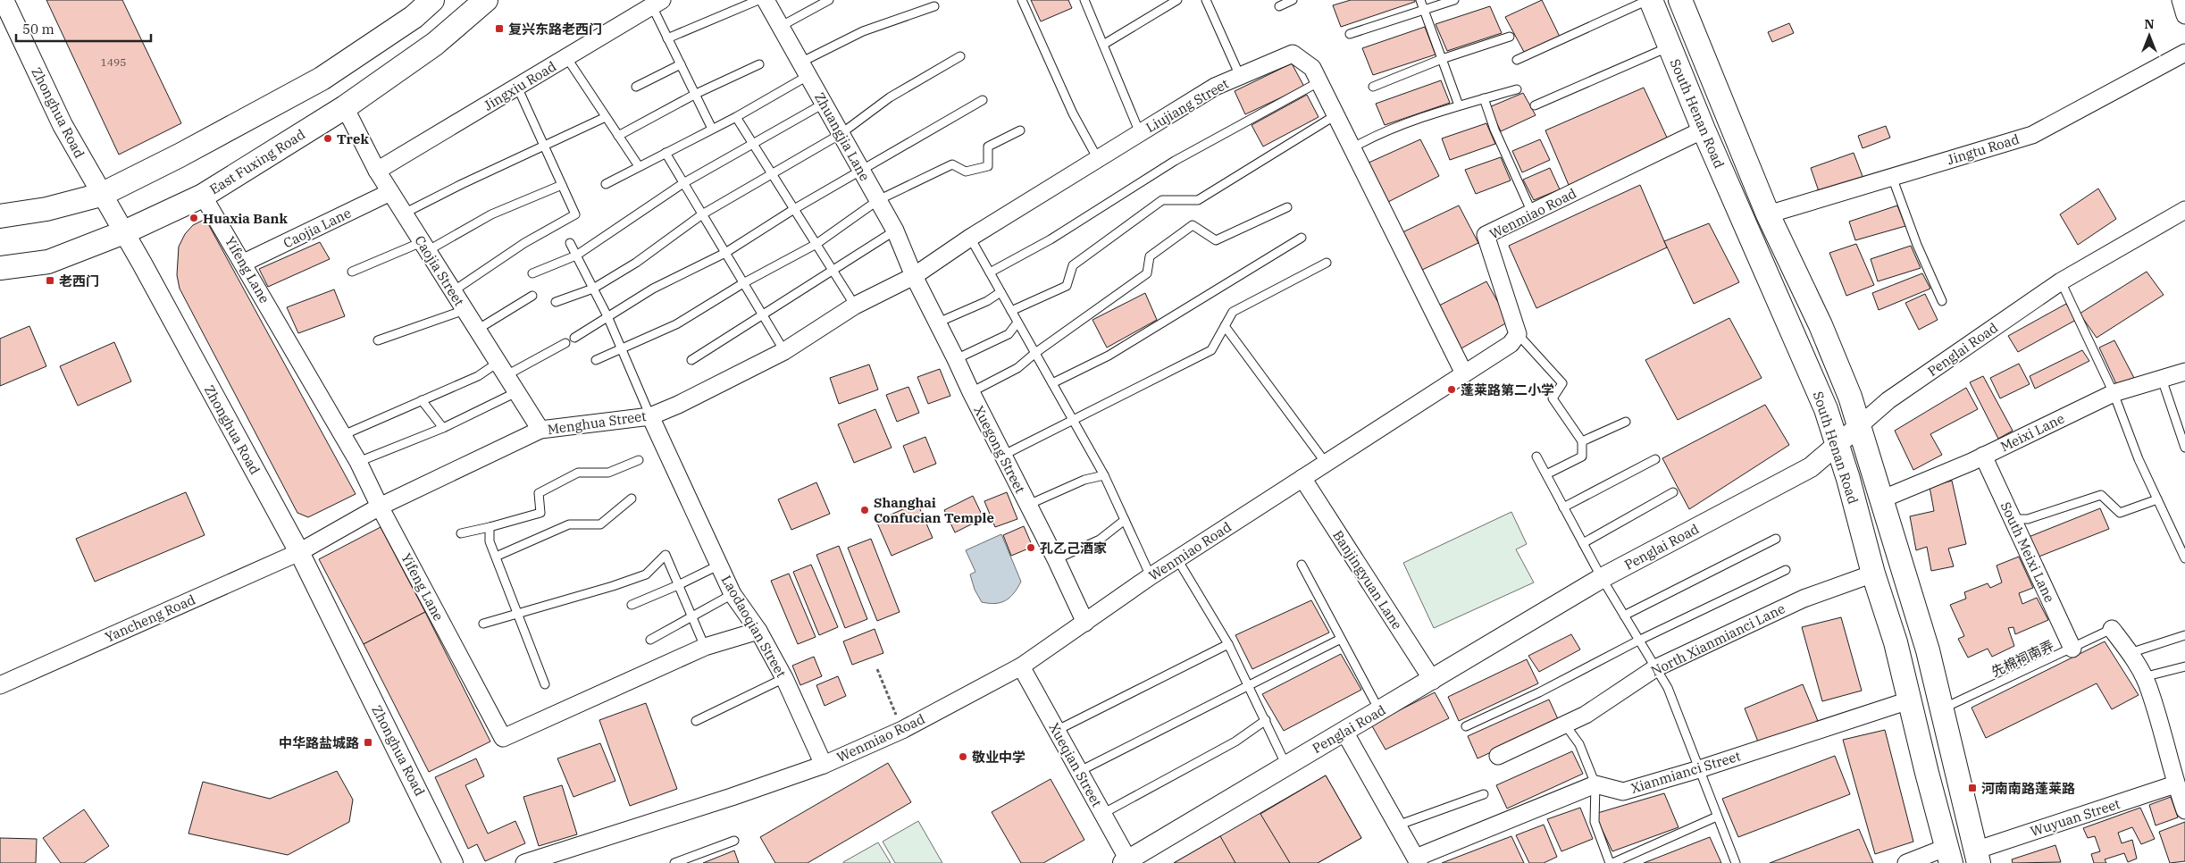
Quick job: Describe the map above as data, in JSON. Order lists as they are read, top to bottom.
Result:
{
  "streets": {
    "main road": ["South Henan Road", "East Fuxing Road"],
    "street": [
      "Jingxiu Road",
      "Liujiang Street",
      "Zhonghua Road",
      "Zhuangjia Lane",
      "Jingtu Road",
      "Wenmiao Road",
      "Caojia Lane",
      "Yifeng Lane",
      "Caojia Street",
      "Penglai Road",
      "Menghua Street",
      "Meixi Lane",
      "Xuegong Street",
      "South Meixi Lane",
      "Banjingyuan Lane",
      "Yancheng Road",
      "Laodaoqian Street",
      "North Xianmianci Lane",
      "Xueqian Street",
      "Xianmianci Street",
      "Wuyuan Street"
    ],
    "lane": ["先棉祠南弄"]
  },
  "crossings": [
    ["Jingxiu Road", "Caojia Street"],
    ["Liujiang Street", "Zhuangjia Lane"],
    ["Liujiang Street", "Wenmiao Road"],
    ["Liujiang Street", "Menghua Street"],
    ["Liujiang Street", "Xuegong Street"],
    ["Zhonghua Road", "East Fuxing Road"],
    ["Zhonghua Road", "Menghua Street"],
    ["Zhonghua Road", "Yancheng Road"],
    ["South Henan Road", "Jingtu Road"],
    ["South Henan Road", "Wenmiao Road"],
    ["South Henan Road", "Penglai Road"],
    ["South Henan Road", "Meixi Lane"],
    ["South Henan Road", "North Xianmianci Lane"],
    ["South Henan Road", "先棉祠南弄"],
    ["South Henan Road", "Xianmianci Street"],
    ["South Henan Road", "Wuyuan Street"],
    ["Zhuangjia Lane", "Menghua Street"],
    ["Zhuangjia Lane", "Xuegong Street"],
    ["East Fuxing Road", "Yifeng Lane"],
    ["East Fuxing Road", "Caojia Street"],
    ["Wenmiao Road", "Xuegong Street"],
    ["Wenmiao Road", "Banjingyuan Lane"],
    ["Wenmiao Road", "Laodaoqian Street"],
    ["Wenmiao Road", "Xueqian Street"],
    ["Caojia Lane", "Yifeng Lane"],
    ["Caojia Lane", "Caojia Street"],
    ["Yifeng Lane", "Menghua Street"],
    ["Yifeng Lane", "Laodaoqian Street"],
    ["Caojia Street", "Menghua Street"],
    ["Penglai Road", "Banjingyuan Lane"],
    ["Penglai Road", "Xueqian Street"],
    ["Menghua Street", "Xuegong Street"],
    ["Menghua Street", "Yancheng Road"],
    ["Menghua Street", "Laodaoqian Street"],
    ["Meixi Lane", "South Meixi Lane"],
    ["South Meixi Lane", "先棉祠南弄"]
  ],
  "places": {
    "transit": [
      "复兴东路老西门",
      "老西门",
      "中华路盐城路",
      "河南南路蓬莱路"
    ],
    "other": [
      "Trek",
      "Huaxia Bank",
      "蓬莱路第二小学",
      "Shanghai Confucian Temple",
      "孔乙己酒家",
      "敬业中学"
    ]
  },
  "house_numbers": ["1495"],
  "scale_bar": "50 m",
  "north": "top"
}
